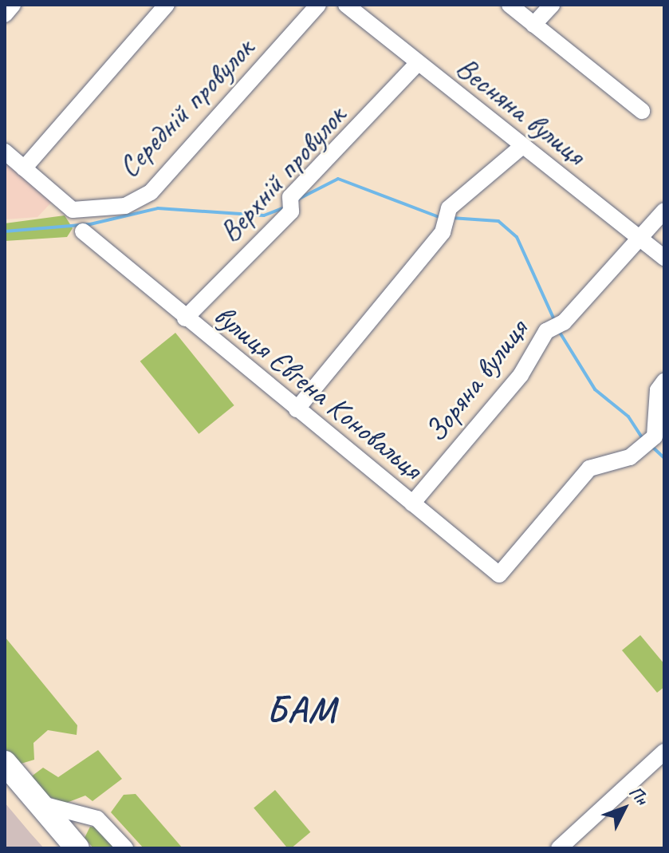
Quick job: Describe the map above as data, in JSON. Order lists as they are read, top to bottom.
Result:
{
  "streets": {
    "street": [
      "Середній провулок",
      "Весняна вулиця",
      "Верхній провулок",
      "Зоряна вулиця",
      "вулиця Євгена Коновальця"
    ]
  },
  "crossings": [
    ["Весняна вулиця", "Верхній провулок"],
    ["Весняна вулиця", "Зоряна вулиця"],
    ["Верхній провулок", "вулиця Євгена Коновальця"],
    ["Зоряна вулиця", "вулиця Євгена Коновальця"]
  ],
  "districts": ["БАМ"],
  "north": "top right"
}
